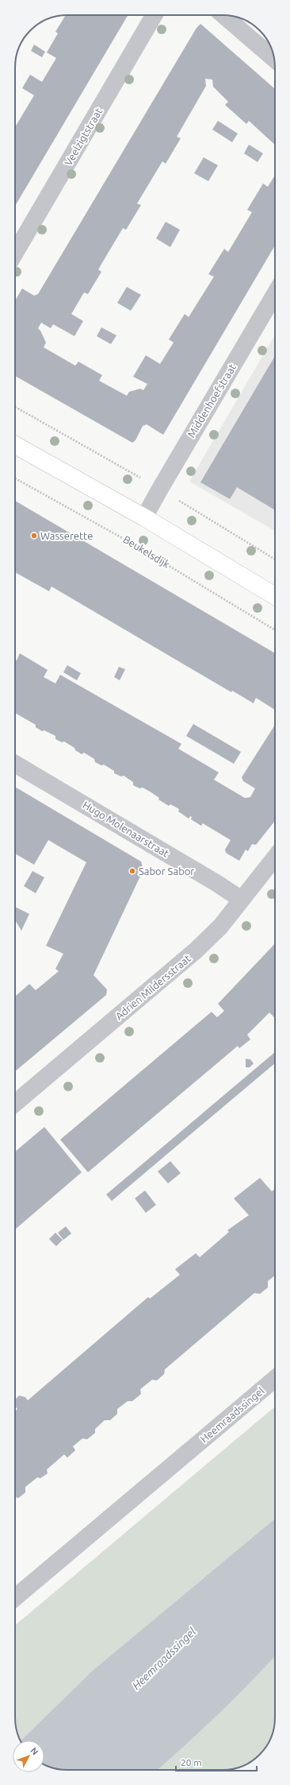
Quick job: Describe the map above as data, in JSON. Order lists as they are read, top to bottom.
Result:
{
  "streets": {
    "street": [
      "Veelzigtstraat",
      "Middenhoefstraat",
      "Hugo Molenaarstraat",
      "Adrien Mildersstraat",
      "Heemraadssingel"
    ],
    "path": ["Beukelsdijk"]
  },
  "crossings": [
    ["Hugo Molenaarstraat", "Adrien Mildersstraat"]
  ],
  "water": ["Heemraadssingel"],
  "places": ["Wasserette", "Sabor Sabor"],
  "scale_bar": "20 m",
  "north": "top right"
}
